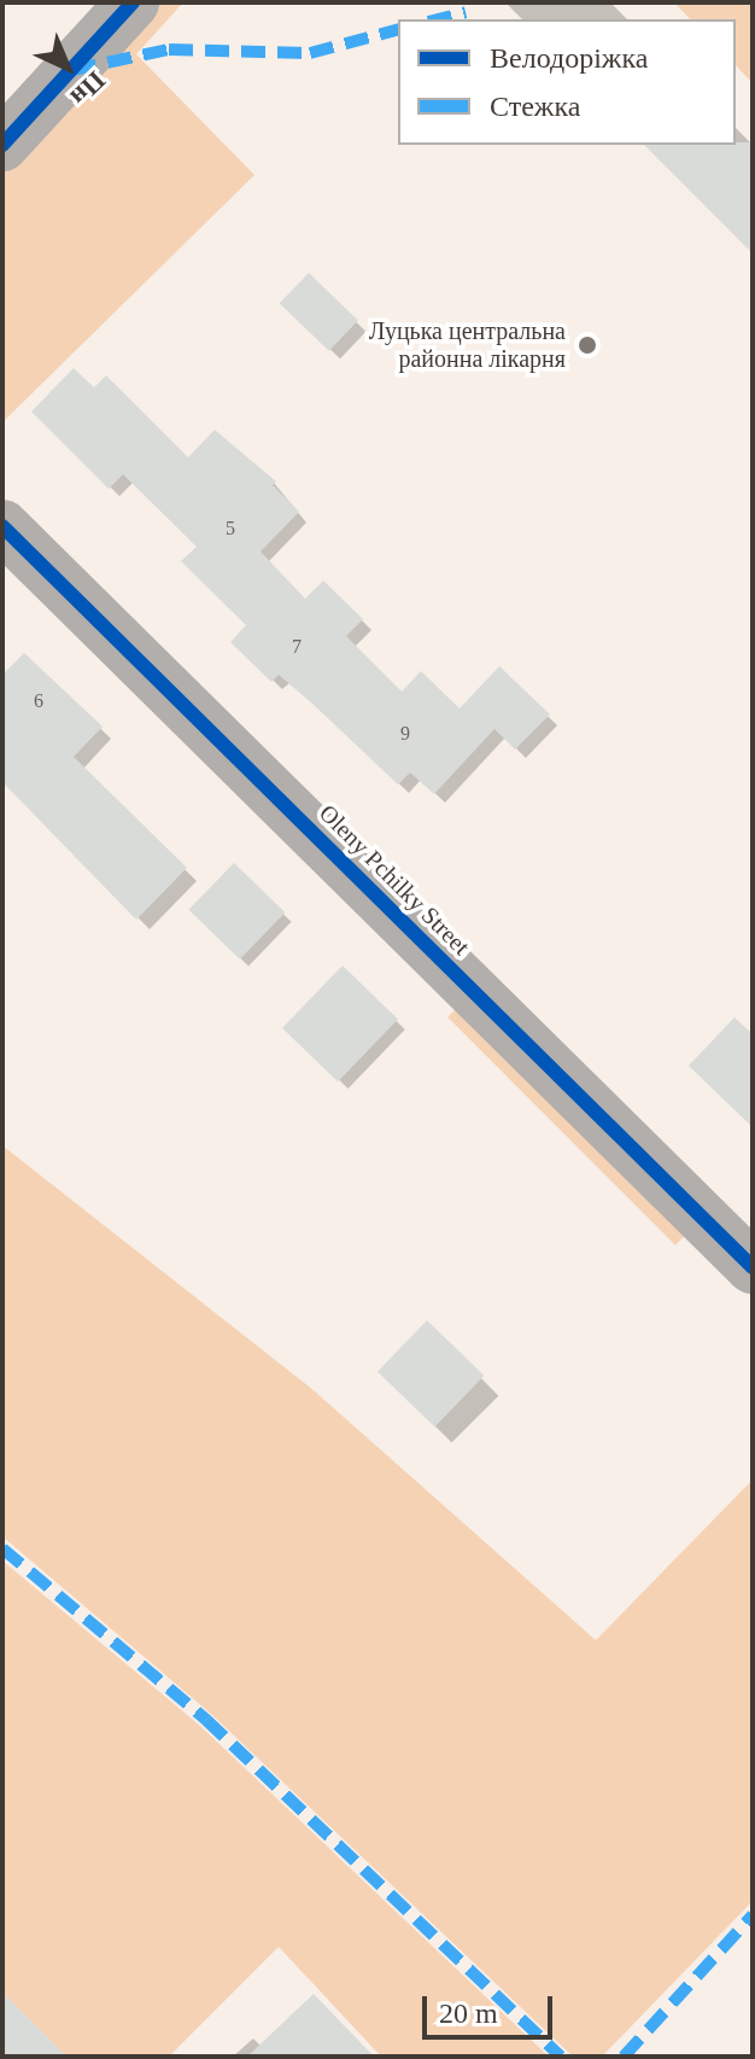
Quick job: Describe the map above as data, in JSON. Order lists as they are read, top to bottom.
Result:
{
  "streets": {
    "street": ["Oleny Pchilky Street"]
  },
  "places": ["Луцька центральна районна лікарня"],
  "house_numbers": [
    "5",
    "7",
    "6",
    "9"
  ],
  "legend": ["Велодоріжка", "Стежка"],
  "scale_bar": "20 m",
  "north": "bottom right"
}
